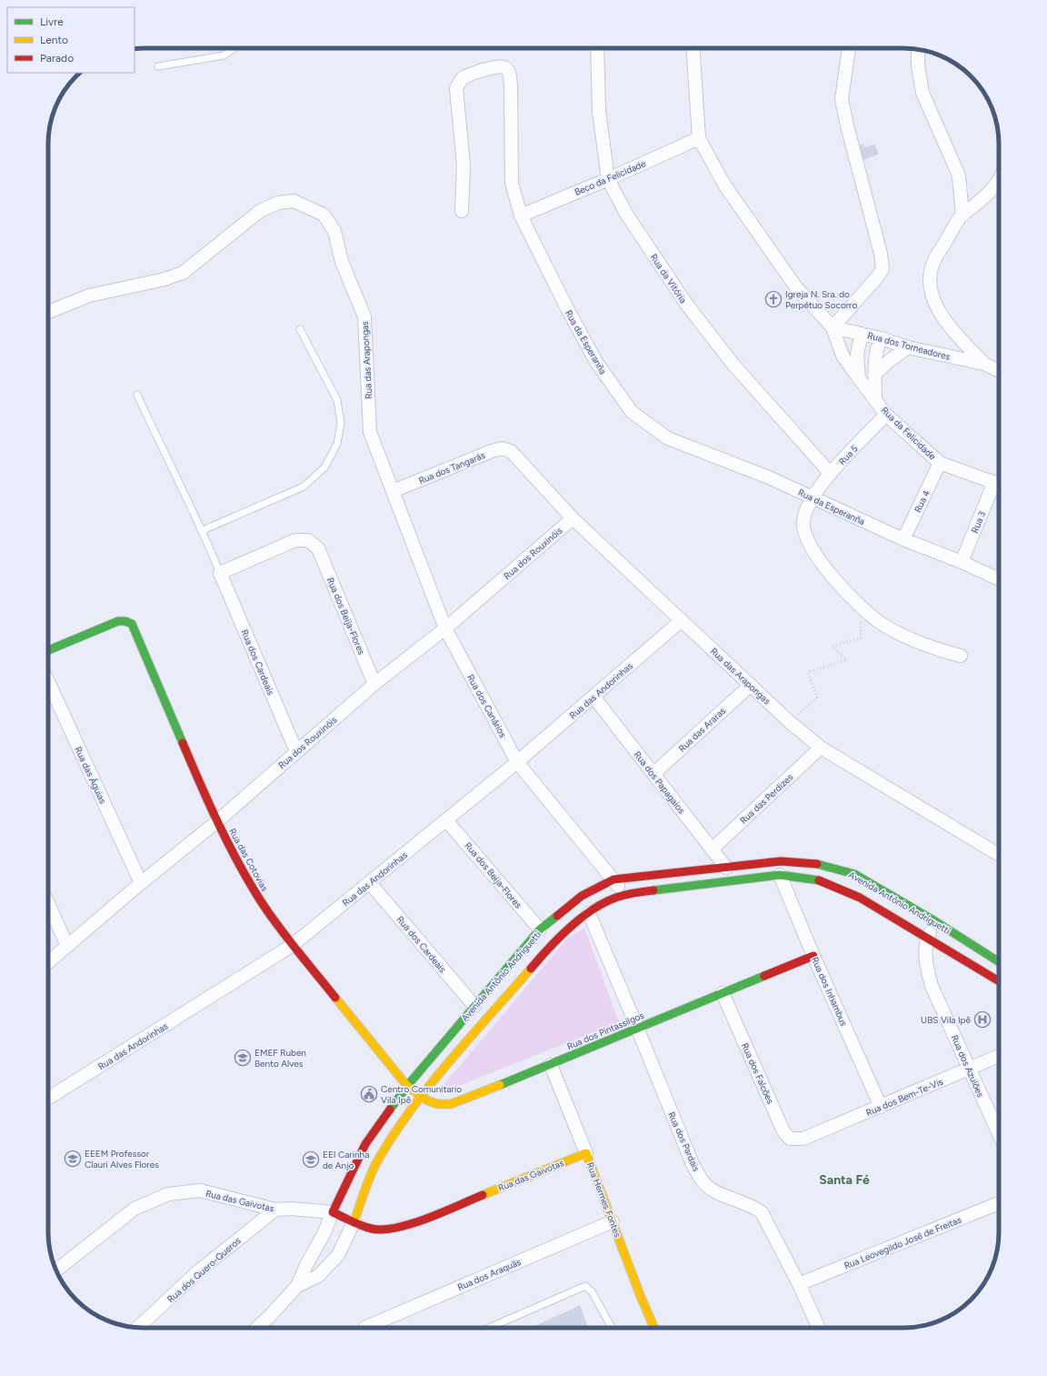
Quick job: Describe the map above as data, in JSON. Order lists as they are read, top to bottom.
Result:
{
  "streets": {
    "street": [
      "Beco da Felicidade",
      "Rua da Vitória",
      "Rua da Esperanña",
      "Rua dos Torneadores",
      "Rua das Arapongas",
      "Rua da Felicidade",
      "Rua 5",
      "Rua dos Tangarás",
      "Rua 4",
      "Rua 3",
      "Rua dos Rouxinóis",
      "Rua dos Beija-Flores",
      "Rua dos Cardeais",
      "Rua das Andorinhas",
      "Rua dos Canários",
      "Rua das Araras",
      "Rua das Águias",
      "Rua dos Papagaios",
      "Rua das Perdizes",
      "Rua das Cotovias",
      "Avenida Antônio Andriguetti",
      "Rua dos Inhambus",
      "Rua dos Pintassilgos",
      "Rua dos Azulões",
      "Rua dos Falcões",
      "Rua dos Bem-Te-Vis",
      "Rua dos Pardais",
      "Rua das Gaivotas",
      "Rua Hermes Fontes",
      "Rua Leovegildo José de Freitas",
      "Rua dos Quero-Queros",
      "Rua dos Araquãs"
    ]
  },
  "crossings": [
    ["Beco da Felicidade", "Rua da Vitória"],
    ["Beco da Felicidade", "Rua da Esperanña"],
    ["Rua da Vitória", "Rua 5"],
    ["Rua da Esperanña", "Rua 5"],
    ["Rua da Esperanña", "Rua 4"],
    ["Rua da Esperanña", "Rua 3"],
    ["Rua dos Torneadores", "Rua da Felicidade"],
    ["Rua das Arapongas", "Rua dos Tangarás"],
    ["Rua das Arapongas", "Rua dos Rouxinóis"],
    ["Rua das Arapongas", "Rua das Andorinhas"],
    ["Rua das Arapongas", "Rua dos Canários"],
    ["Rua das Arapongas", "Rua das Araras"],
    ["Rua das Arapongas", "Rua das Perdizes"],
    ["Rua da Felicidade", "Rua 5"],
    ["Rua da Felicidade", "Rua 4"],
    ["Rua dos Tangarás", "Rua dos Canários"],
    ["Rua dos Rouxinóis", "Rua dos Beija-Flores"],
    ["Rua dos Rouxinóis", "Rua dos Cardeais"],
    ["Rua dos Rouxinóis", "Rua dos Canários"],
    ["Rua dos Rouxinóis", "Rua das Águias"],
    ["Rua dos Rouxinóis", "Rua das Cotovias"],
    ["Rua dos Beija-Flores", "Rua dos Cardeais"],
    ["Rua dos Beija-Flores", "Rua das Andorinhas"],
    ["Rua dos Beija-Flores", "Avenida Antônio Andriguetti"],
    ["Rua dos Cardeais", "Rua das Andorinhas"],
    ["Rua dos Cardeais", "Avenida Antônio Andriguetti"],
    ["Rua das Andorinhas", "Rua dos Canários"],
    ["Rua das Andorinhas", "Rua dos Papagaios"],
    ["Rua das Andorinhas", "Rua das Cotovias"],
    ["Rua dos Canários", "Avenida Antônio Andriguetti"],
    ["Rua das Araras", "Rua dos Papagaios"],
    ["Rua dos Papagaios", "Rua das Perdizes"],
    ["Rua dos Papagaios", "Avenida Antônio Andriguetti"],
    ["Rua das Cotovias", "Avenida Antônio Andriguetti"],
    ["Rua das Cotovias", "Rua dos Pintassilgos"],
    ["Avenida Antônio Andriguetti", "Rua dos Inhambus"],
    ["Avenida Antônio Andriguetti", "Rua dos Pintassilgos"],
    ["Avenida Antônio Andriguetti", "Rua dos Azulões"],
    ["Avenida Antônio Andriguetti", "Rua dos Pardais"],
    ["Avenida Antônio Andriguetti", "Rua das Gaivotas"],
    ["Rua dos Inhambus", "Rua dos Pintassilgos"],
    ["Rua dos Inhambus", "Rua dos Bem-Te-Vis"],
    ["Rua dos Pintassilgos", "Rua dos Falcões"],
    ["Rua dos Pintassilgos", "Rua dos Pardais"],
    ["Rua dos Pintassilgos", "Rua Hermes Fontes"],
    ["Rua dos Azulões", "Rua dos Bem-Te-Vis"],
    ["Rua dos Falcões", "Rua dos Bem-Te-Vis"],
    ["Rua dos Pardais", "Rua Leovegildo José de Freitas"],
    ["Rua das Gaivotas", "Rua Hermes Fontes"],
    ["Rua das Gaivotas", "Rua dos Quero-Queros"],
    ["Rua Hermes Fontes", "Rua dos Araquãs"]
  ],
  "districts": ["Santa Fé"],
  "places": {
    "church": ["Igreja N. Sra. do Perpétuo Socorro"],
    "hospital": ["UBS Vila Ipê"],
    "school or university": ["EMEF Ruben Bento Alves", "EEEM Professor Clauri Alves Flores", "EEI Carinha de Anjo"],
    "public building": ["Centro Comunitario Vila Ipê"]
  },
  "legend": ["Livre", "Lento", "Parado"]
}
